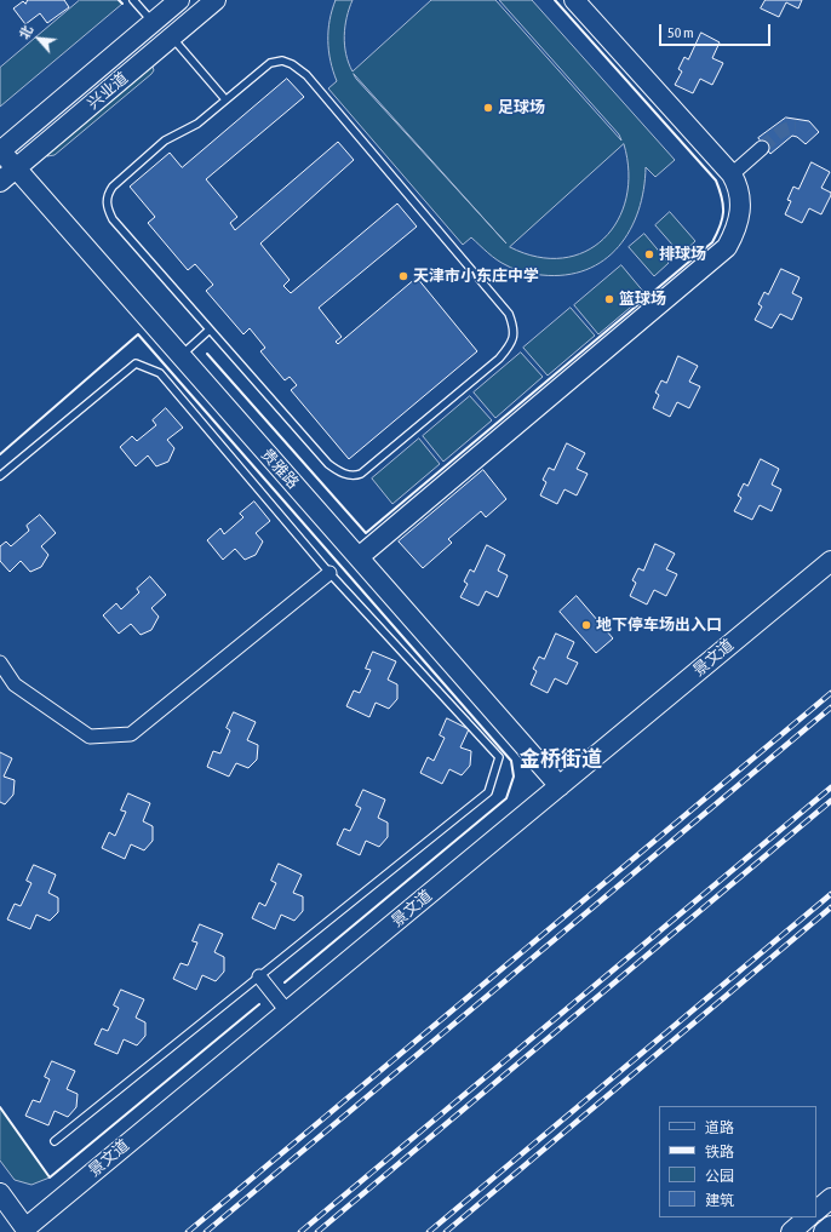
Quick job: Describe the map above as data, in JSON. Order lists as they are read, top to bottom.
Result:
{
  "streets": {
    "street": ["兴业道", "贵雅路", "景文道"]
  },
  "crossings": [
    ["兴业道", "贵雅路"],
    ["贵雅路", "景文道"]
  ],
  "districts": ["金桥街道"],
  "places": [
    "足球场",
    "排球场",
    "天津市小东庄中学",
    "篮球场",
    "地下停车场出入口"
  ],
  "legend": [
    "道路",
    "铁路",
    "公园",
    "建筑"
  ],
  "scale_bar": "50 m",
  "north": "top left"
}
